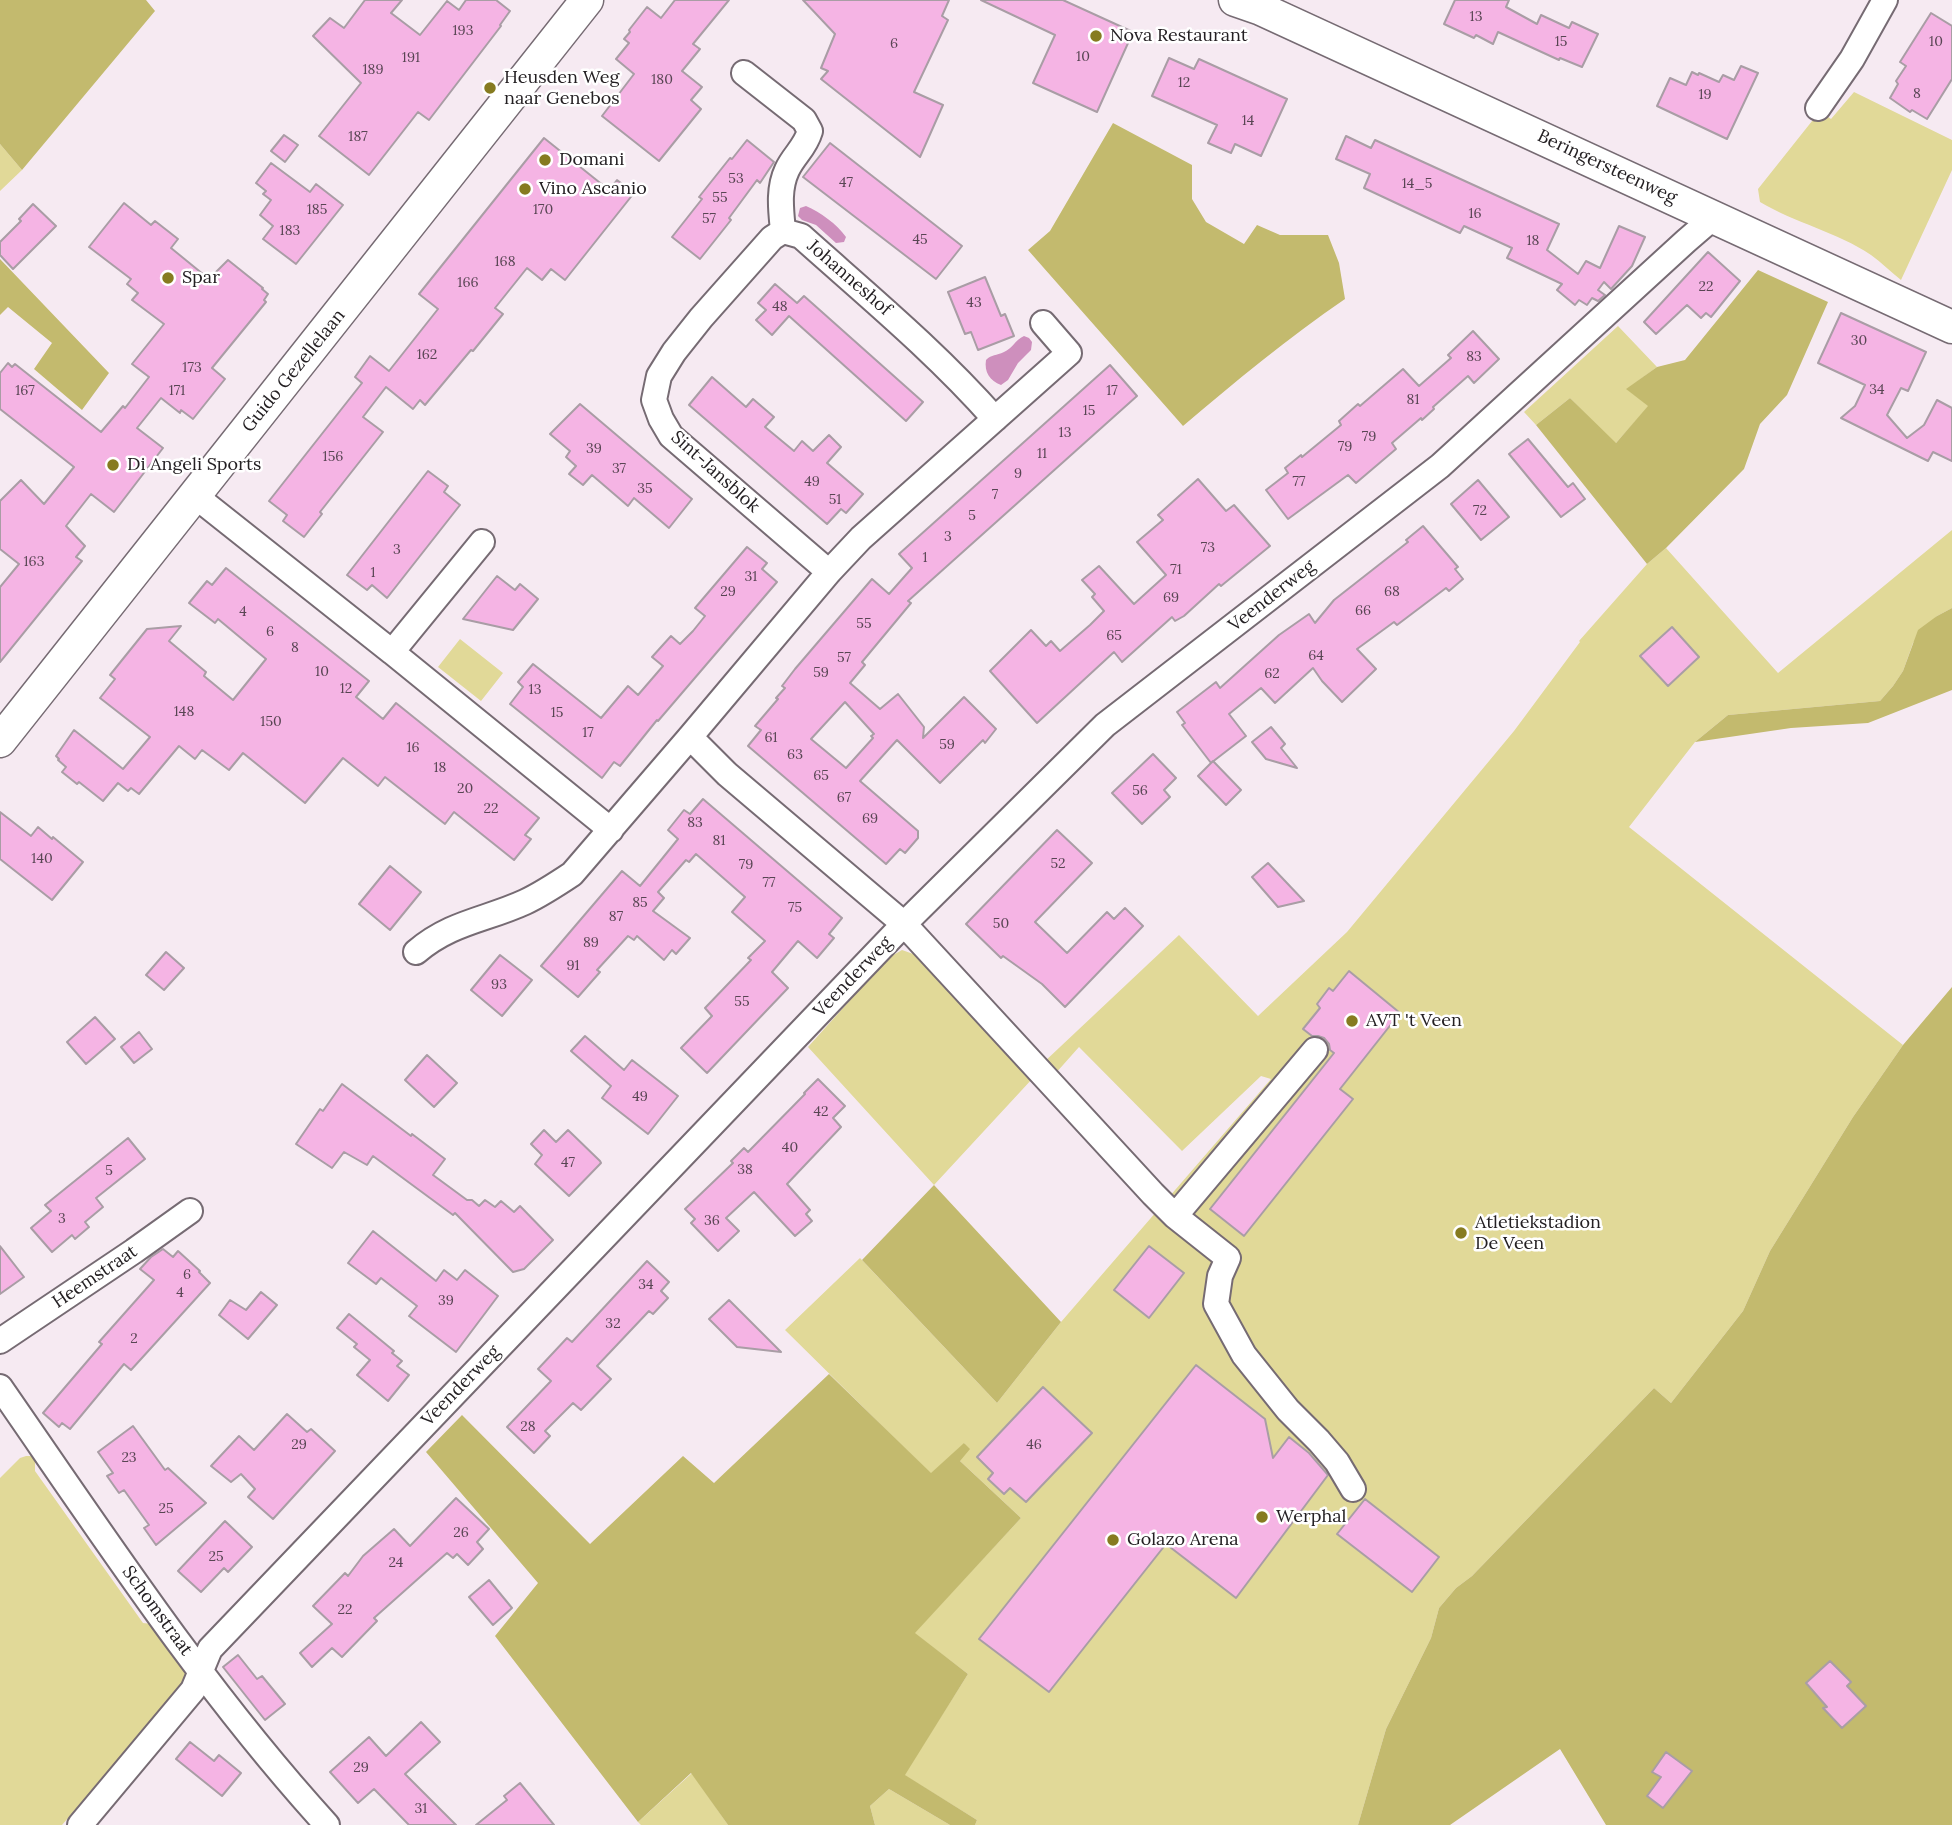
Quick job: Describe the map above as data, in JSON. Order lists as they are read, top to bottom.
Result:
{
  "streets": {
    "main road": ["Beringersteenweg", "Guido Gezellelaan"],
    "street": [
      "Johanneshof",
      "Sint-Jansblok",
      "Veenderweg",
      "Heemstraat",
      "Schomstraat"
    ]
  },
  "crossings": [
    ["Beringersteenweg", "Veenderweg"],
    ["Johanneshof", "Sint-Jansblok"],
    ["Veenderweg", "Schomstraat"]
  ],
  "places": [
    "Nova Restaurant",
    "Heusden Weg naar Genebos",
    "Domani",
    "Vino Ascanio",
    "Spar",
    "Di Angeli Sports",
    "AVT 't Veen",
    "Atletiekstadion De Veen",
    "Werphal",
    "Golazo Arena"
  ],
  "house_numbers": [
    "13",
    "193",
    "15",
    "10",
    "6",
    "10",
    "191",
    "189",
    "180",
    "12",
    "8",
    "19",
    "14",
    "187",
    "53",
    "47",
    "14_5",
    "55",
    "185",
    "170",
    "16",
    "57",
    "183",
    "45",
    "18",
    "168",
    "166",
    "22",
    "43",
    "48",
    "30",
    "162",
    "83",
    "173",
    "34",
    "167",
    "171",
    "17",
    "81",
    "15",
    "13",
    "79",
    "79",
    "39",
    "11",
    "156",
    "37",
    "9",
    "49",
    "77",
    "35",
    "7",
    "51",
    "72",
    "5",
    "3",
    "73",
    "3",
    "1",
    "163",
    "71",
    "1",
    "31",
    "29",
    "68",
    "69",
    "66",
    "4",
    "55",
    "6",
    "65",
    "8",
    "64",
    "57",
    "10",
    "59",
    "62",
    "12",
    "13",
    "148",
    "15",
    "150",
    "17",
    "61",
    "59",
    "16",
    "63",
    "18",
    "65",
    "20",
    "56",
    "67",
    "22",
    "69",
    "83",
    "81",
    "140",
    "52",
    "79",
    "77",
    "85",
    "75",
    "87",
    "50",
    "89",
    "91",
    "93",
    "55",
    "49",
    "42",
    "40",
    "47",
    "38",
    "5",
    "3",
    "36",
    "6",
    "34",
    "4",
    "39",
    "32",
    "2",
    "28",
    "29",
    "46",
    "23",
    "25",
    "26",
    "25",
    "24",
    "22",
    "29",
    "31"
  ]
}
